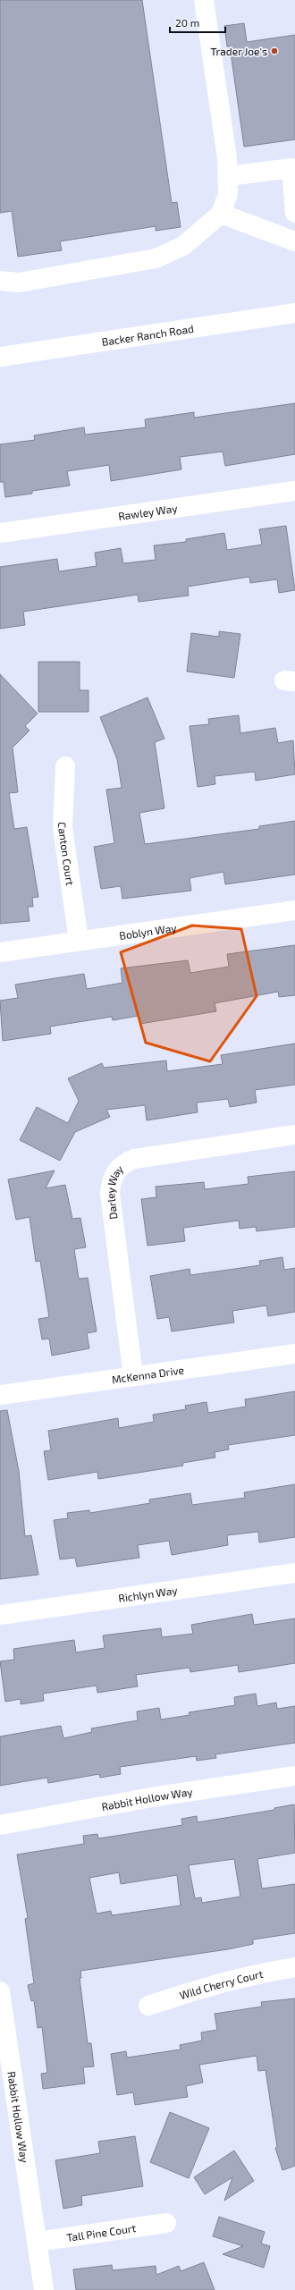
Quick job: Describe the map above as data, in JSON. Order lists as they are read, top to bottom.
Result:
{
  "streets": {
    "street": [
      "Backer Ranch Road",
      "Rawley Way",
      "Canton Court",
      "Boblyn Way",
      "Darley Way",
      "McKenna Drive",
      "Richlyn Way",
      "Rabbit Hollow Way",
      "Wild Cherry Court",
      "Tall Pine Court"
    ]
  },
  "crossings": [
    ["Canton Court", "Boblyn Way"],
    ["Darley Way", "McKenna Drive"],
    ["Rabbit Hollow Way", "Tall Pine Court"]
  ],
  "places": ["Trader Joe's"],
  "scale_bar": "20 m"
}
